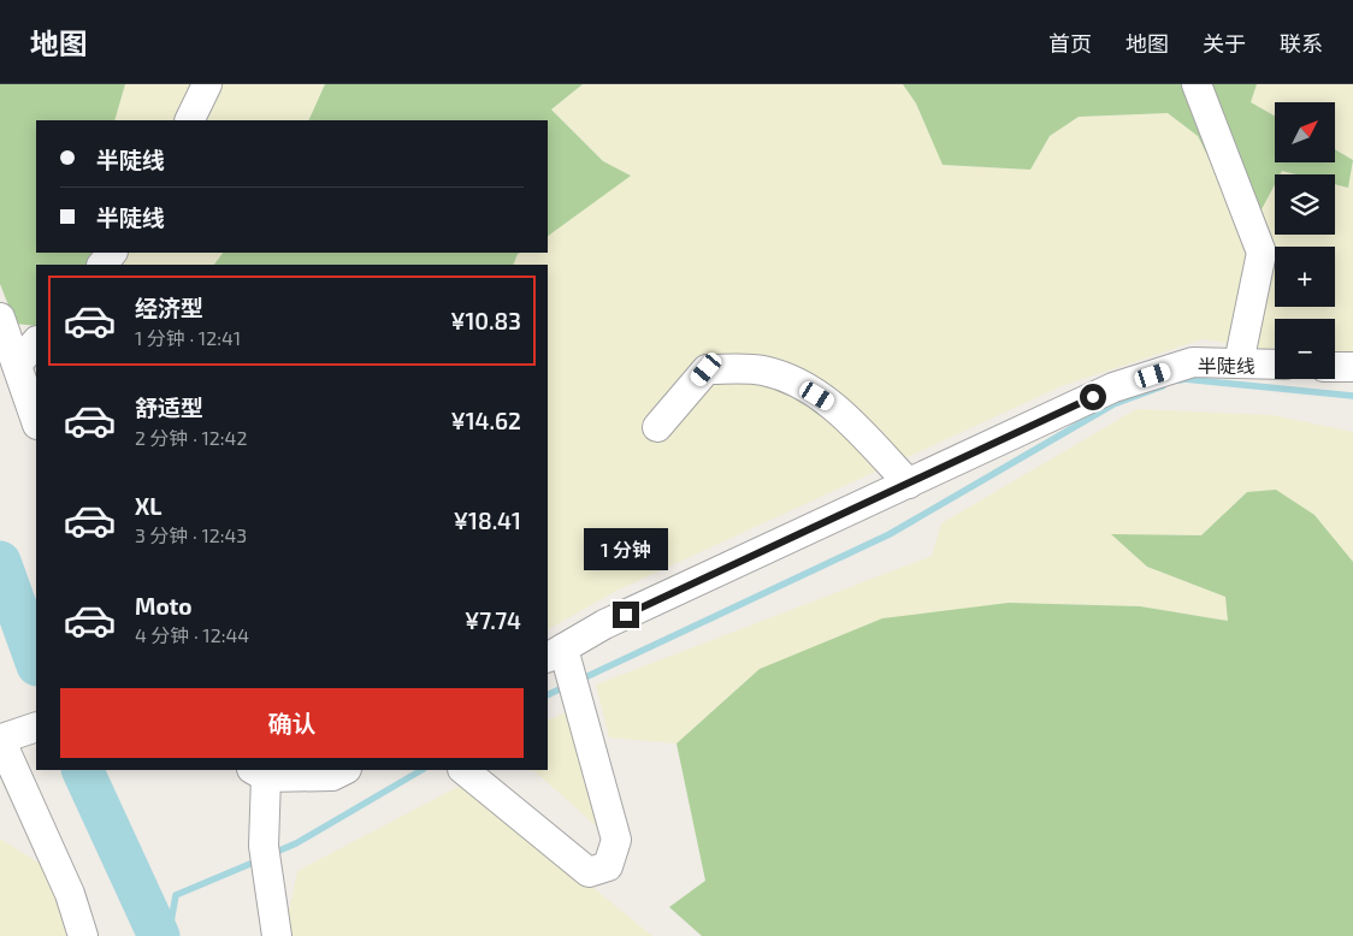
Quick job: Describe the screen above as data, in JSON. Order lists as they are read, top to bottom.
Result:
{
  "streets": {
    "street": ["半陡线"]
  },
  "north": "top right",
  "page": {
    "header": "地图",
    "nav": [
      "首页",
      "地图",
      "关于",
      "联系"
    ],
    "map_buttons": ["+", "−"],
    "banner": ["半陡线", "半陡线"],
    "list": [
      {
        "name": "经济型",
        "note": "1 分钟 · 12:41",
        "value": "¥10.83"
      },
      {
        "name": "舒适型",
        "note": "2 分钟 · 12:42",
        "value": "¥14.62"
      },
      {
        "name": "XL",
        "note": "3 分钟 · 12:43",
        "value": "¥18.41"
      },
      {
        "name": "Moto",
        "note": "4 分钟 · 12:44",
        "value": "¥7.74"
      }
    ],
    "bubble": "1 分钟",
    "buttons": "确认"
  }
}
